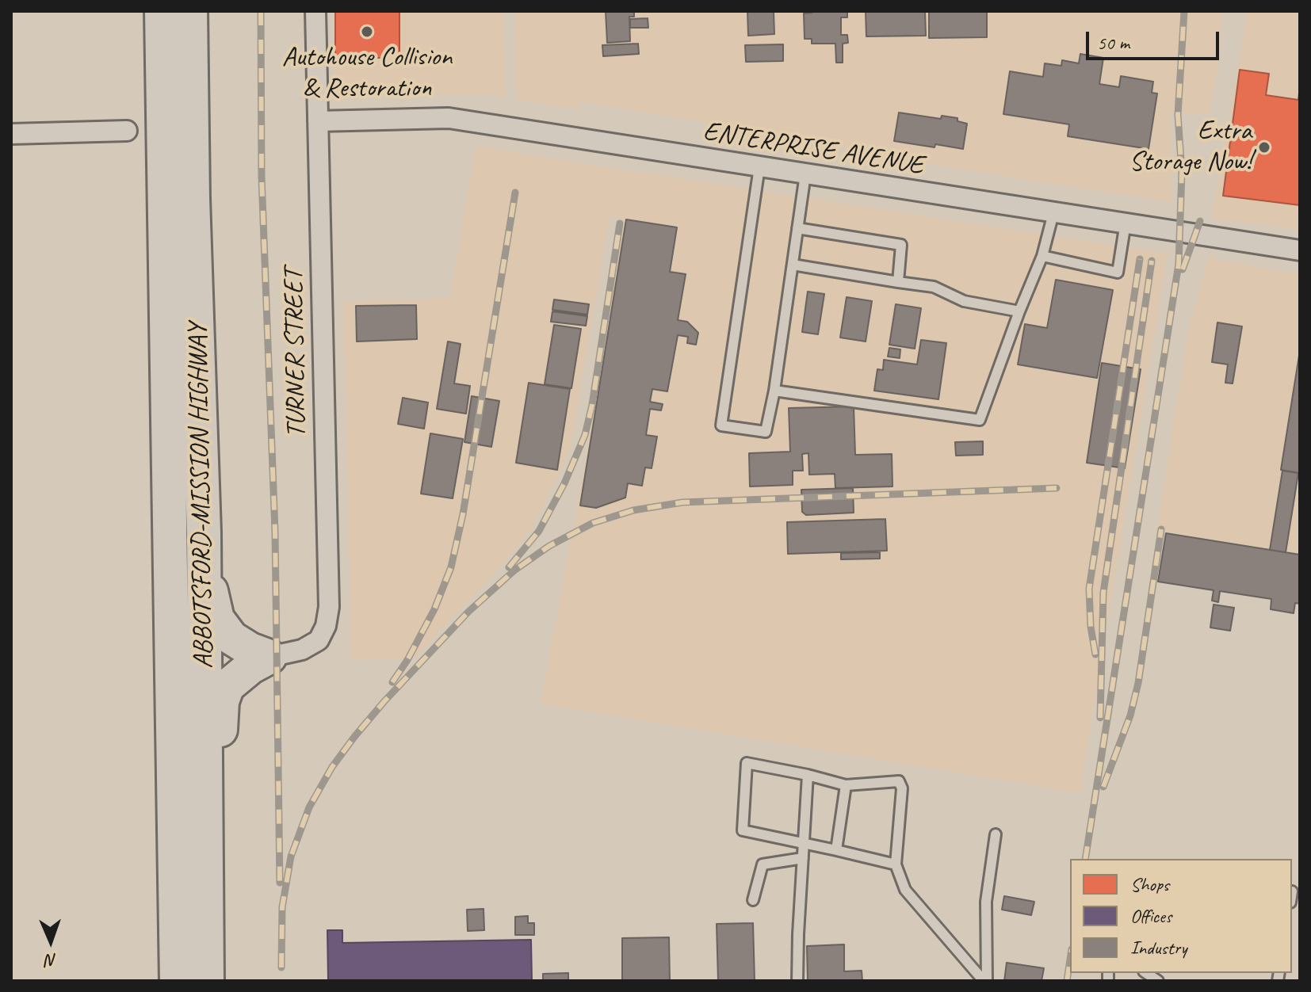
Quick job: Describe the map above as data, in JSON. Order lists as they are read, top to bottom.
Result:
{
  "streets": {
    "highway": ["ABBOTSFORD-MISSION HIGHWAY"],
    "street": ["ENTERPRISE AVENUE", "TURNER STREET"]
  },
  "crossings": [
    ["ENTERPRISE AVENUE", "TURNER STREET"]
  ],
  "places": ["Autohouse Collision & Restoration", "Extra Storage Now!"],
  "legend": ["Shops", "Offices", "Industry"],
  "scale_bar": "50 m",
  "north": "bottom"
}
